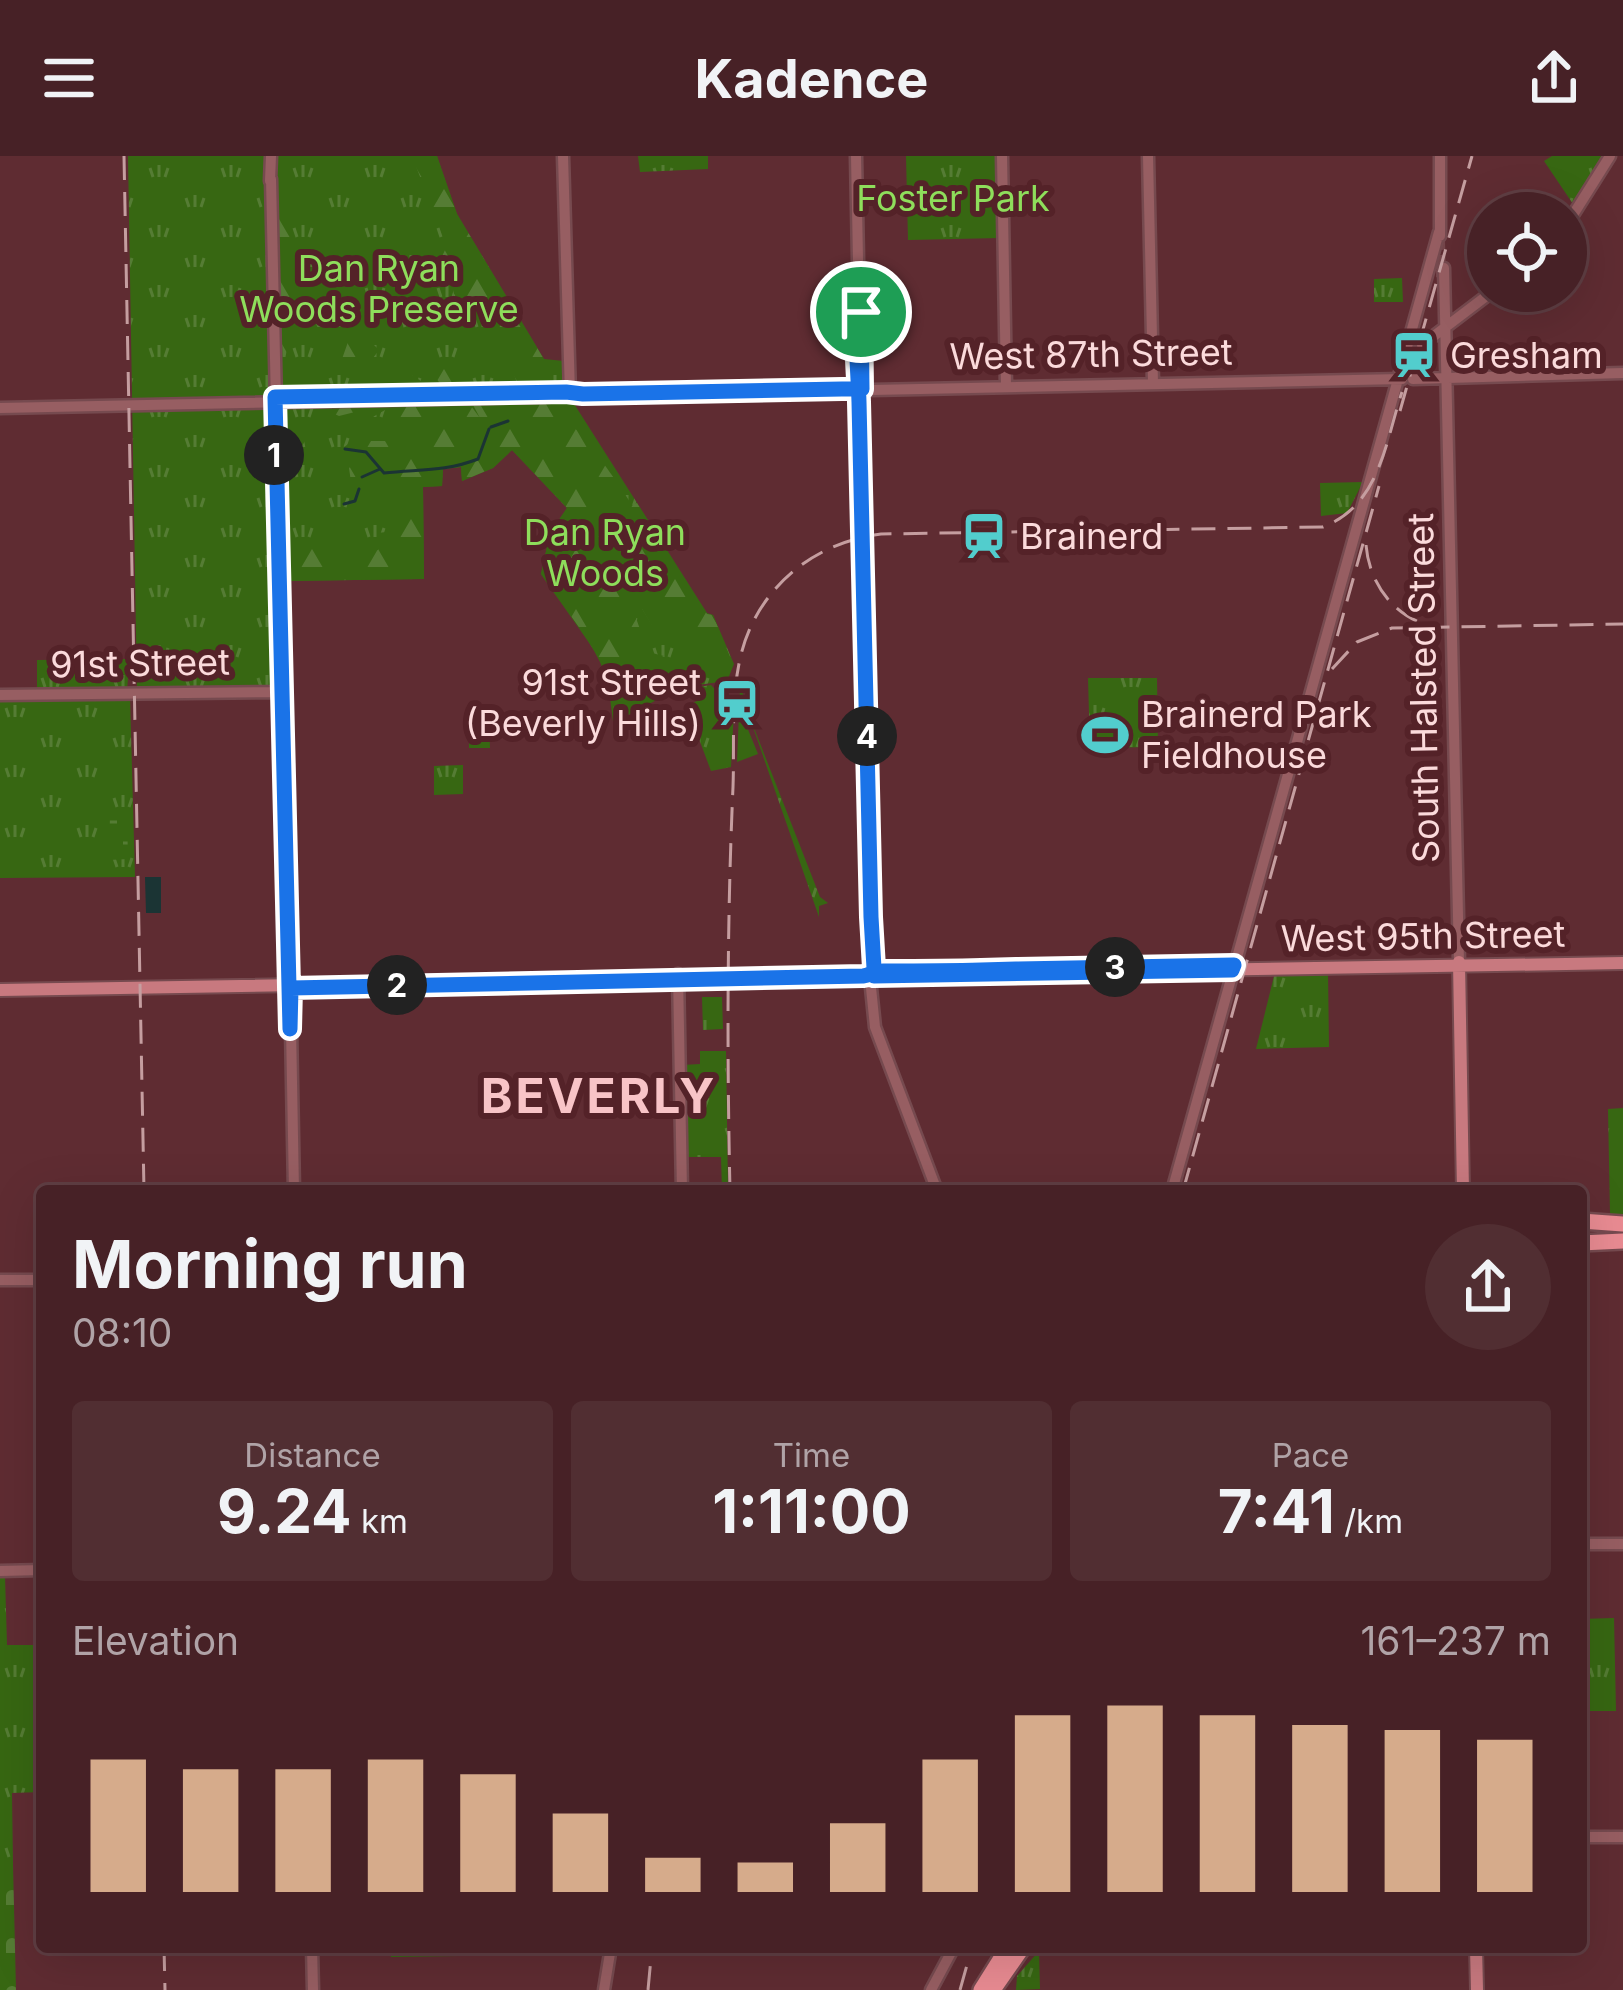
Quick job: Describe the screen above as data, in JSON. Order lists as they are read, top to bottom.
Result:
{
  "streets": {
    "main road": [
      "West 87th Street",
      "91st Street",
      "South Halsted Street",
      "West 95th Street"
    ]
  },
  "crossings": [
    ["West 87th Street", "South Halsted Street"],
    ["South Halsted Street", "West 95th Street"]
  ],
  "districts": ["BEVERLY"],
  "parks": ["Foster Park", "Dan Ryan Woods Preserve", "Dan Ryan Woods"],
  "places": {
    "station": ["Gresham", "Brainerd", "91st Street (Beverly Hills)"],
    "sports": ["Brainerd Park Fieldhouse"]
  },
  "page": {
    "header": "Kadence",
    "pins": [
      "1",
      "4",
      "3",
      "2"
    ],
    "heading": ["Morning run", "08:10"],
    "stats": [
      ["Distance", "9.24 km"],
      ["Time", "1:11:00"],
      ["Pace", "7:41 /km"]
    ],
    "chart": ["Elevation", "161–237 m"]
  }
}
